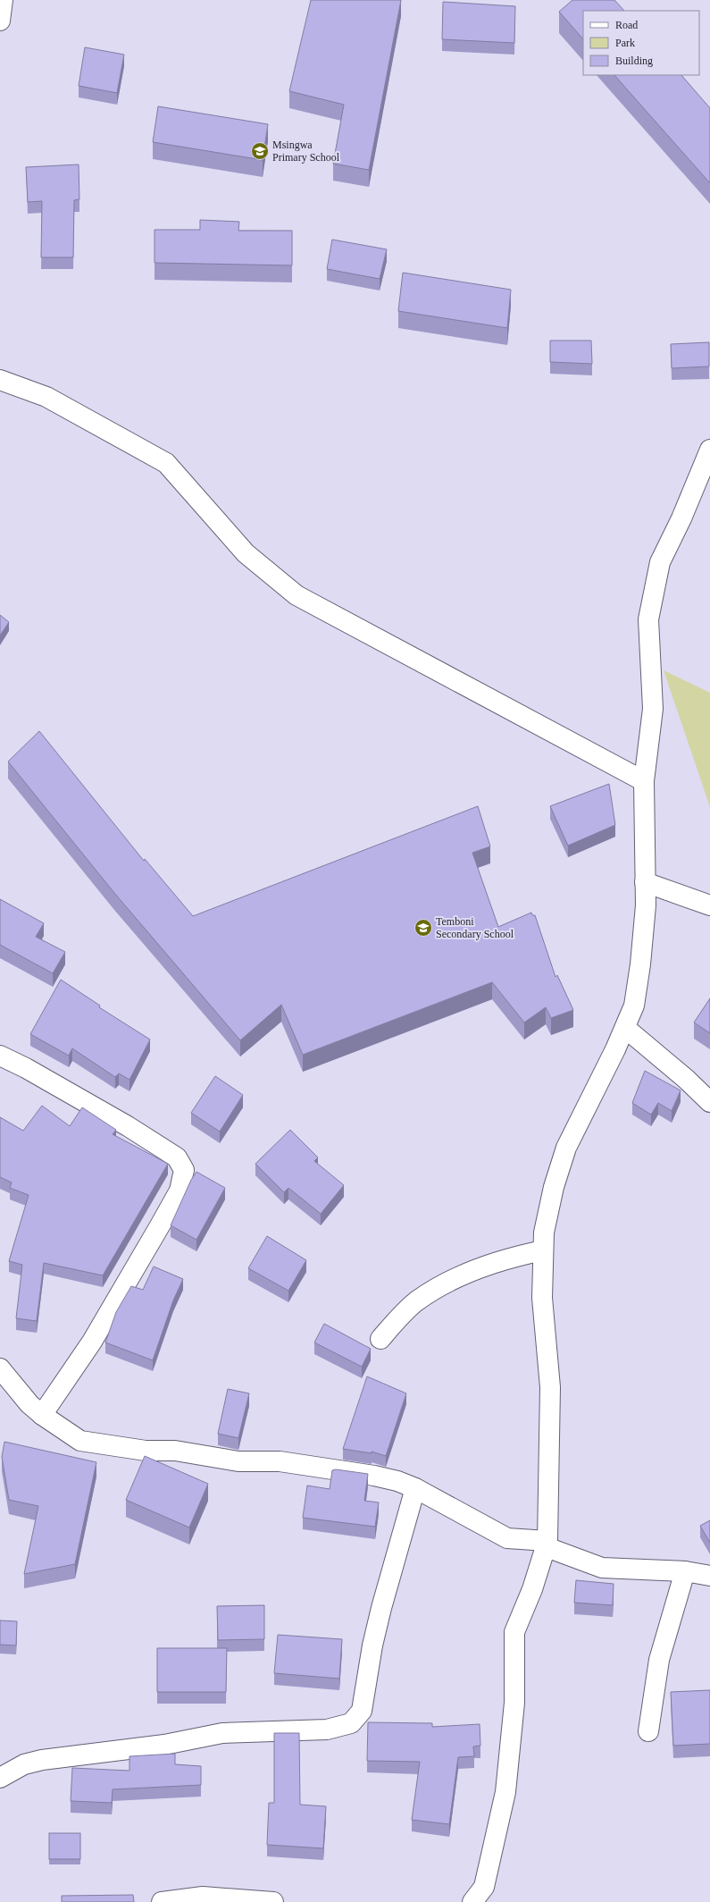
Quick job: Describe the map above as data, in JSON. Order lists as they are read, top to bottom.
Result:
{
  "places": {
    "school or university": ["Msingwa Primary School", "Temboni Secondary School"]
  },
  "legend": ["Road", "Park", "Building"]
}
